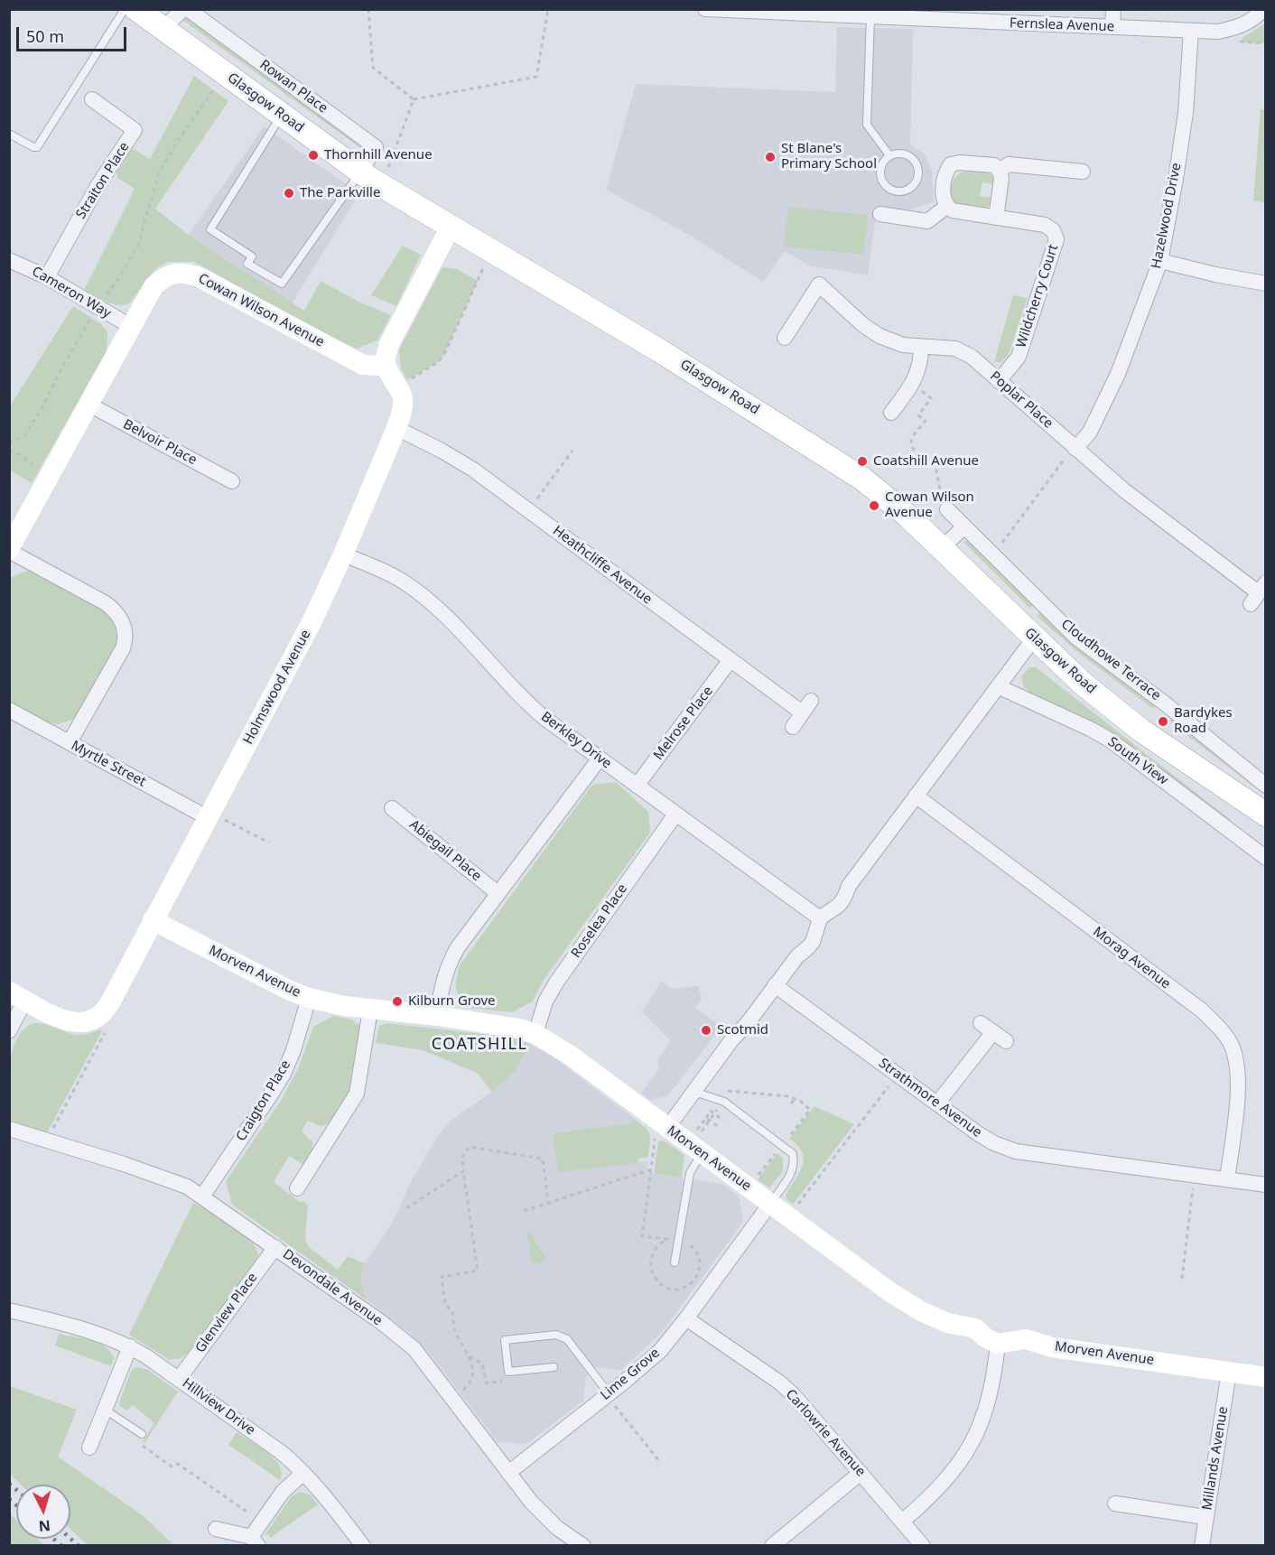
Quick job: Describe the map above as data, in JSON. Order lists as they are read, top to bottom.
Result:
{
  "streets": {
    "main road": ["Glasgow Road"],
    "street": [
      "Fernslea Avenue",
      "Rowan Place",
      "Straiton Place",
      "Hazelwood Drive",
      "Cameron Way",
      "Wildcherry Court",
      "Cowan Wilson Avenue",
      "Poplar Place",
      "Belvoir Place",
      "Heathcliffe Avenue",
      "Cloudhowe Terrace",
      "Holmswood Avenue",
      "Melrose Place",
      "Berkley Drive",
      "South View",
      "Myrtle Street",
      "Abiegail Place",
      "Roselea Place",
      "Morag Avenue",
      "Morven Avenue",
      "Strathmore Avenue",
      "Craigton Place",
      "Devondale Avenue",
      "Glenview Place",
      "Lime Grove",
      "Hillview Drive",
      "Carlowrie Avenue",
      "Millands Avenue"
    ]
  },
  "crossings": [
    ["Fernslea Avenue", "Hazelwood Drive"],
    ["Rowan Place", "Glasgow Road"],
    ["Straiton Place", "Cameron Way"],
    ["Hazelwood Drive", "Poplar Place"],
    ["Cameron Way", "Cowan Wilson Avenue"],
    ["Wildcherry Court", "Poplar Place"],
    ["Cowan Wilson Avenue", "Belvoir Place"],
    ["Cowan Wilson Avenue", "Holmswood Avenue"],
    ["Heathcliffe Avenue", "Holmswood Avenue"],
    ["Heathcliffe Avenue", "Melrose Place"],
    ["Holmswood Avenue", "Berkley Drive"],
    ["Holmswood Avenue", "Myrtle Street"],
    ["Holmswood Avenue", "Morven Avenue"],
    ["Melrose Place", "Berkley Drive"],
    ["Berkley Drive", "Roselea Place"],
    ["Roselea Place", "Morven Avenue"],
    ["Morag Avenue", "Strathmore Avenue"],
    ["Morven Avenue", "Craigton Place"],
    ["Morven Avenue", "Lime Grove"],
    ["Morven Avenue", "Millands Avenue"],
    ["Craigton Place", "Devondale Avenue"],
    ["Devondale Avenue", "Glenview Place"],
    ["Devondale Avenue", "Lime Grove"],
    ["Glenview Place", "Hillview Drive"],
    ["Lime Grove", "Carlowrie Avenue"]
  ],
  "districts": ["COATSHILL"],
  "places": [
    "Thornhill Avenue",
    "St Blane's Primary School",
    "The Parkville",
    "Coatshill Avenue",
    "Cowan Wilson Avenue",
    "Bardykes Road",
    "Kilburn Grove",
    "Scotmid"
  ],
  "scale_bar": "50 m",
  "north": "bottom"
}
